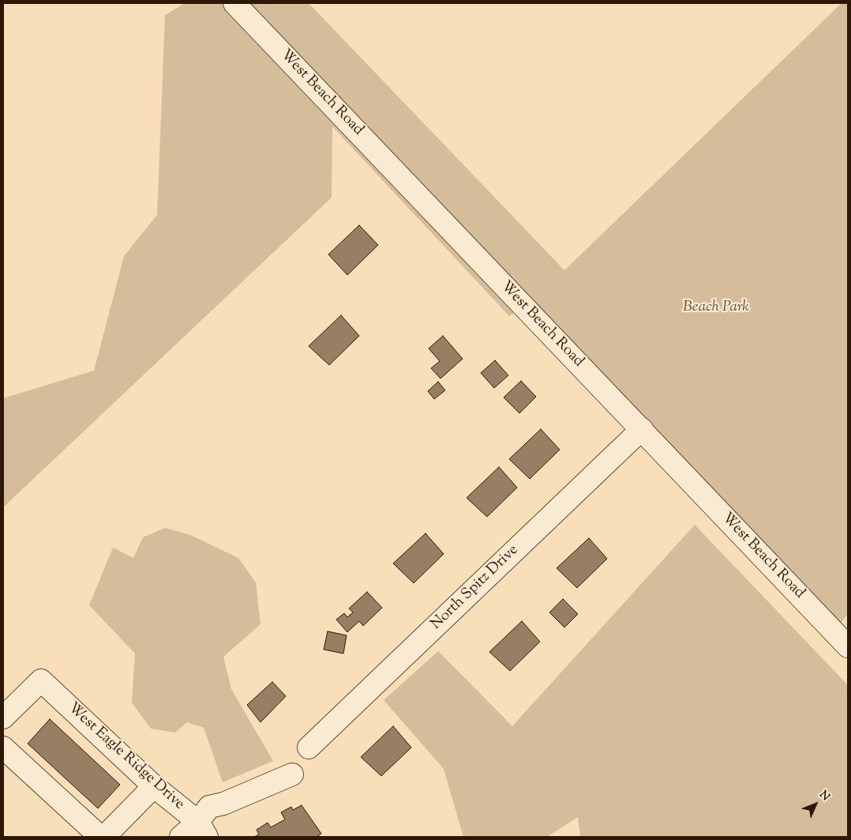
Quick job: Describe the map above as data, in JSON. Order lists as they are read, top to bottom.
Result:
{
  "streets": {
    "street": ["West Beach Road", "North Spitz Drive", "West Eagle Ridge Drive"]
  },
  "crossings": [
    ["West Beach Road", "North Spitz Drive"]
  ],
  "parks": ["Beach Park"],
  "north": "top right"
}
